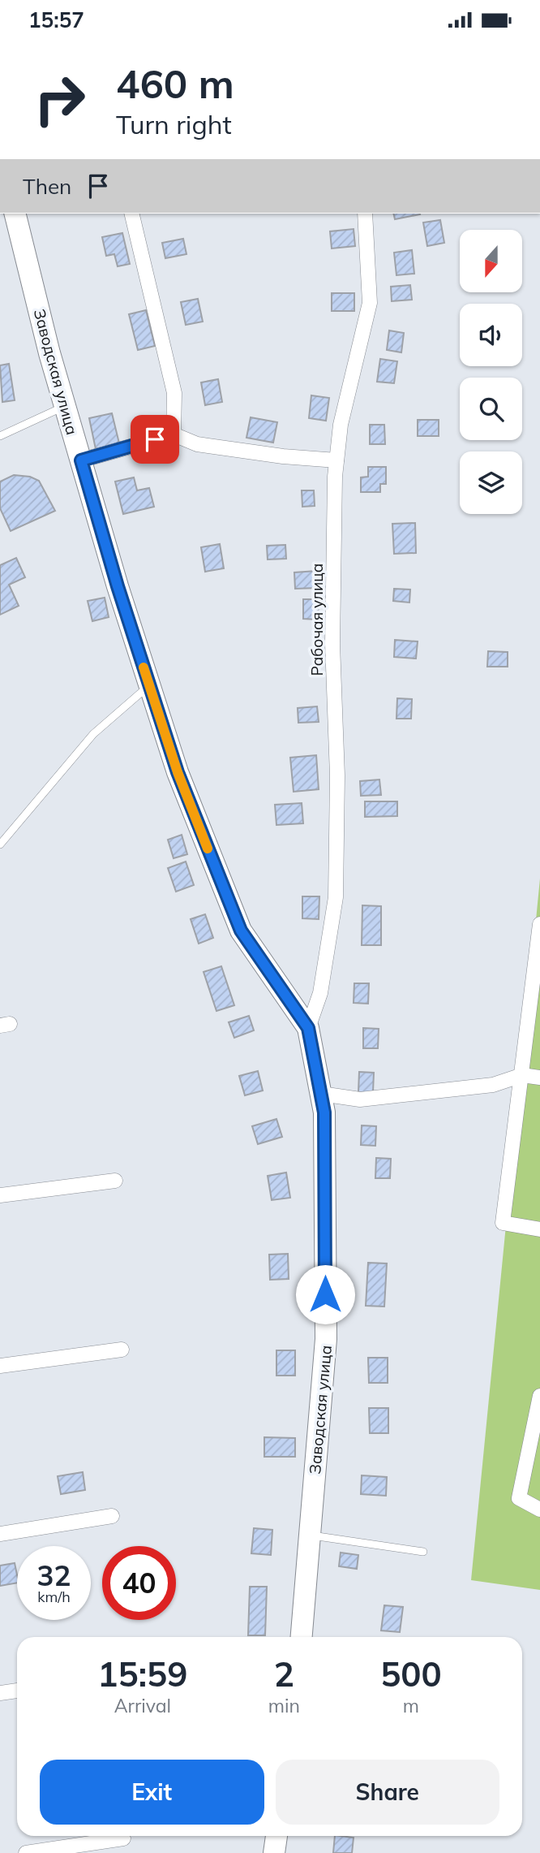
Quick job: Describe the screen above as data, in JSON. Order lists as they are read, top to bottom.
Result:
{
  "streets": {
    "street": ["Заводская улица", "Рабочая улица"]
  },
  "crossings": [
    ["Заводская улица", "Рабочая улица"]
  ],
  "north": "bottom",
  "page": {
    "status": "15:57",
    "turn": ["460 m", "Turn right"],
    "then": "Then",
    "speed": "32 km/h",
    "limit": "40",
    "eta": [
      "15:59",
      "Arrival",
      "2",
      "min",
      "500",
      "m"
    ],
    "buttons": ["Exit", "Share"]
  }
}
